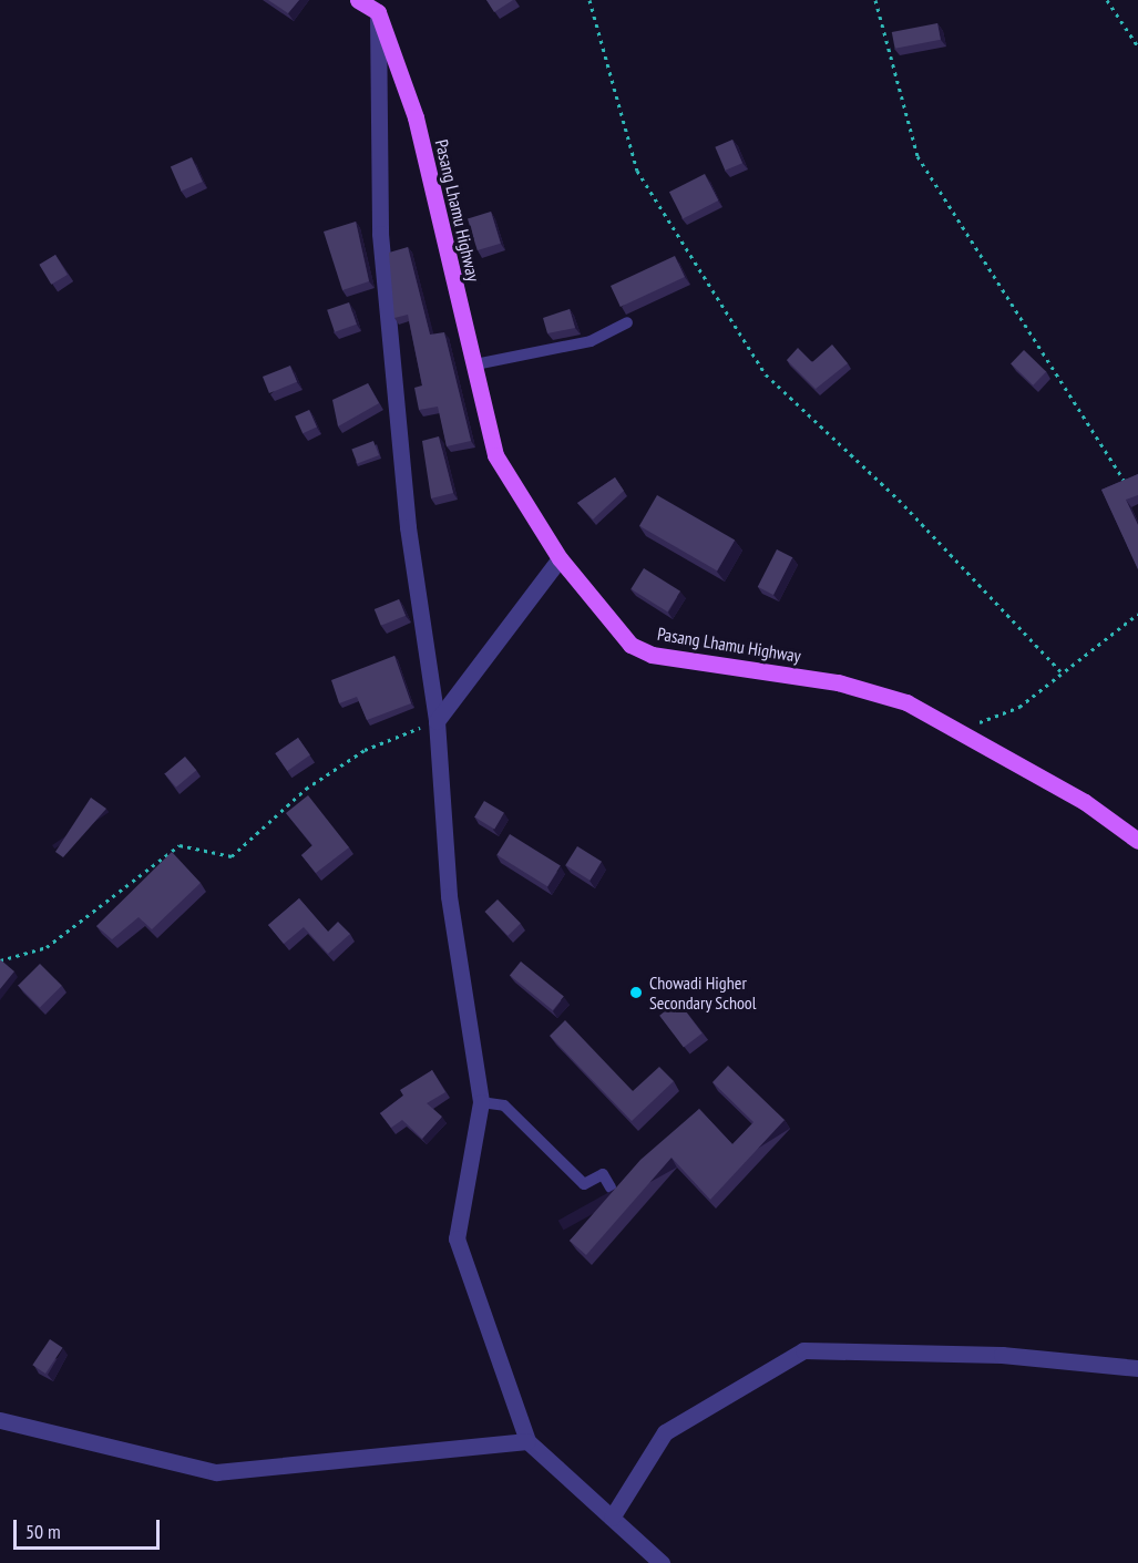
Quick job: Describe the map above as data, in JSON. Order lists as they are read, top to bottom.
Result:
{
  "streets": {
    "main road": ["Pasang Lhamu Highway"]
  },
  "places": ["Chowadi Higher Secondary School"],
  "scale_bar": "50 m"
}
